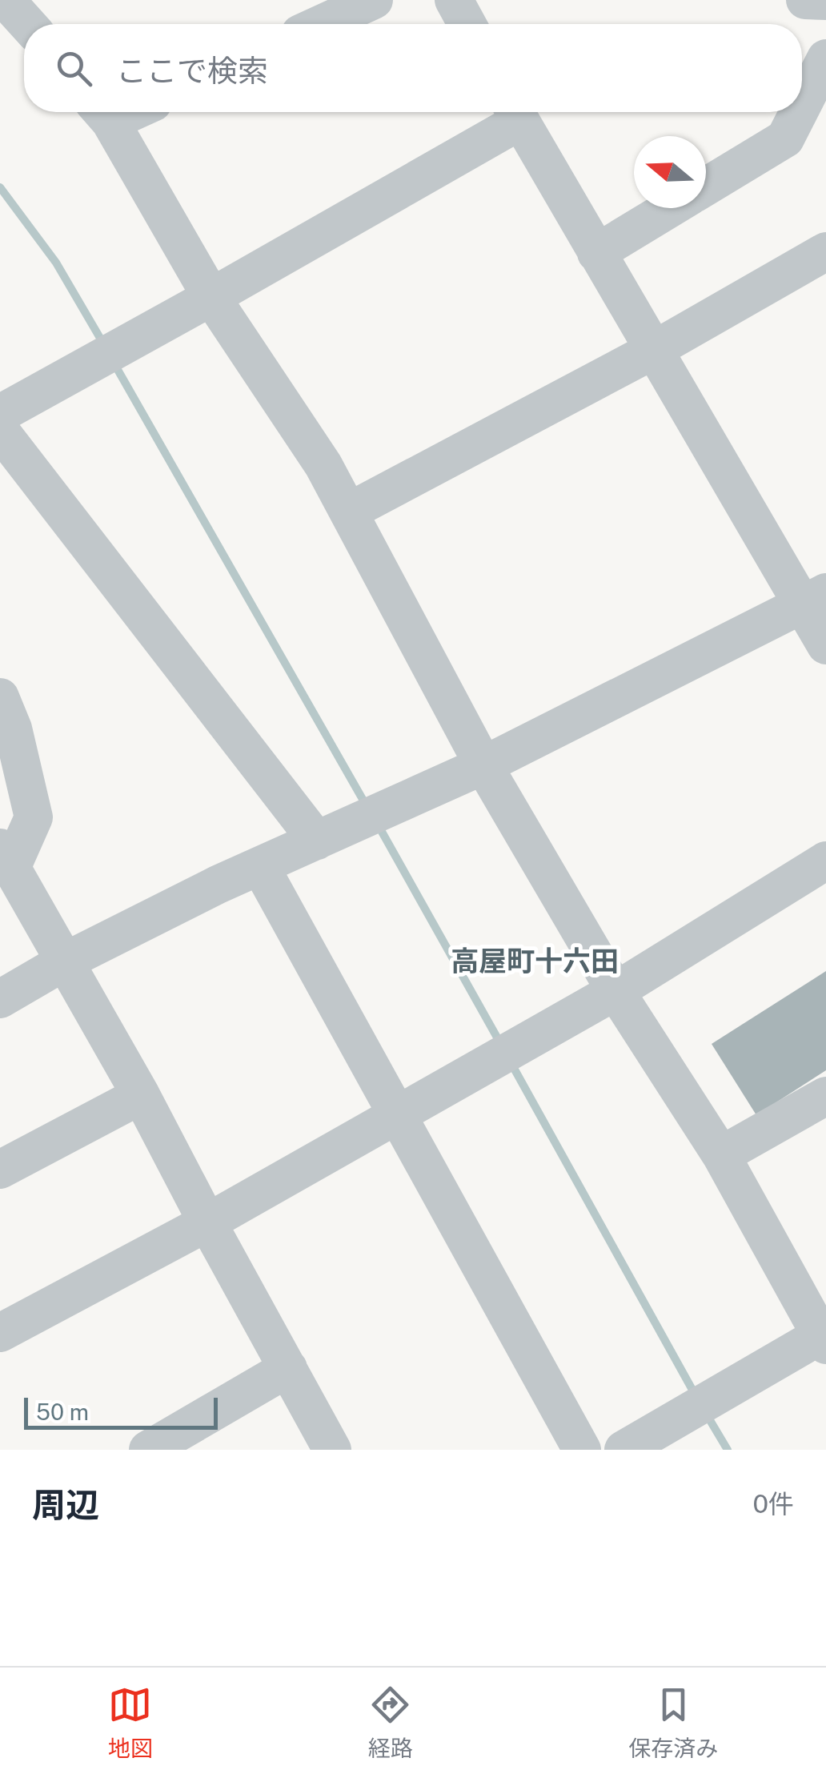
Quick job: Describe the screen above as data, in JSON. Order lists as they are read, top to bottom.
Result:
{
  "districts": ["高屋町十六田"],
  "scale_bar": "50 m",
  "north": "left",
  "page": {
    "search": "ここで検索",
    "scale": "50 m",
    "heading": ["周辺", "0件"],
    "nav": ["地図", "経路", "保存済み"]
  }
}
